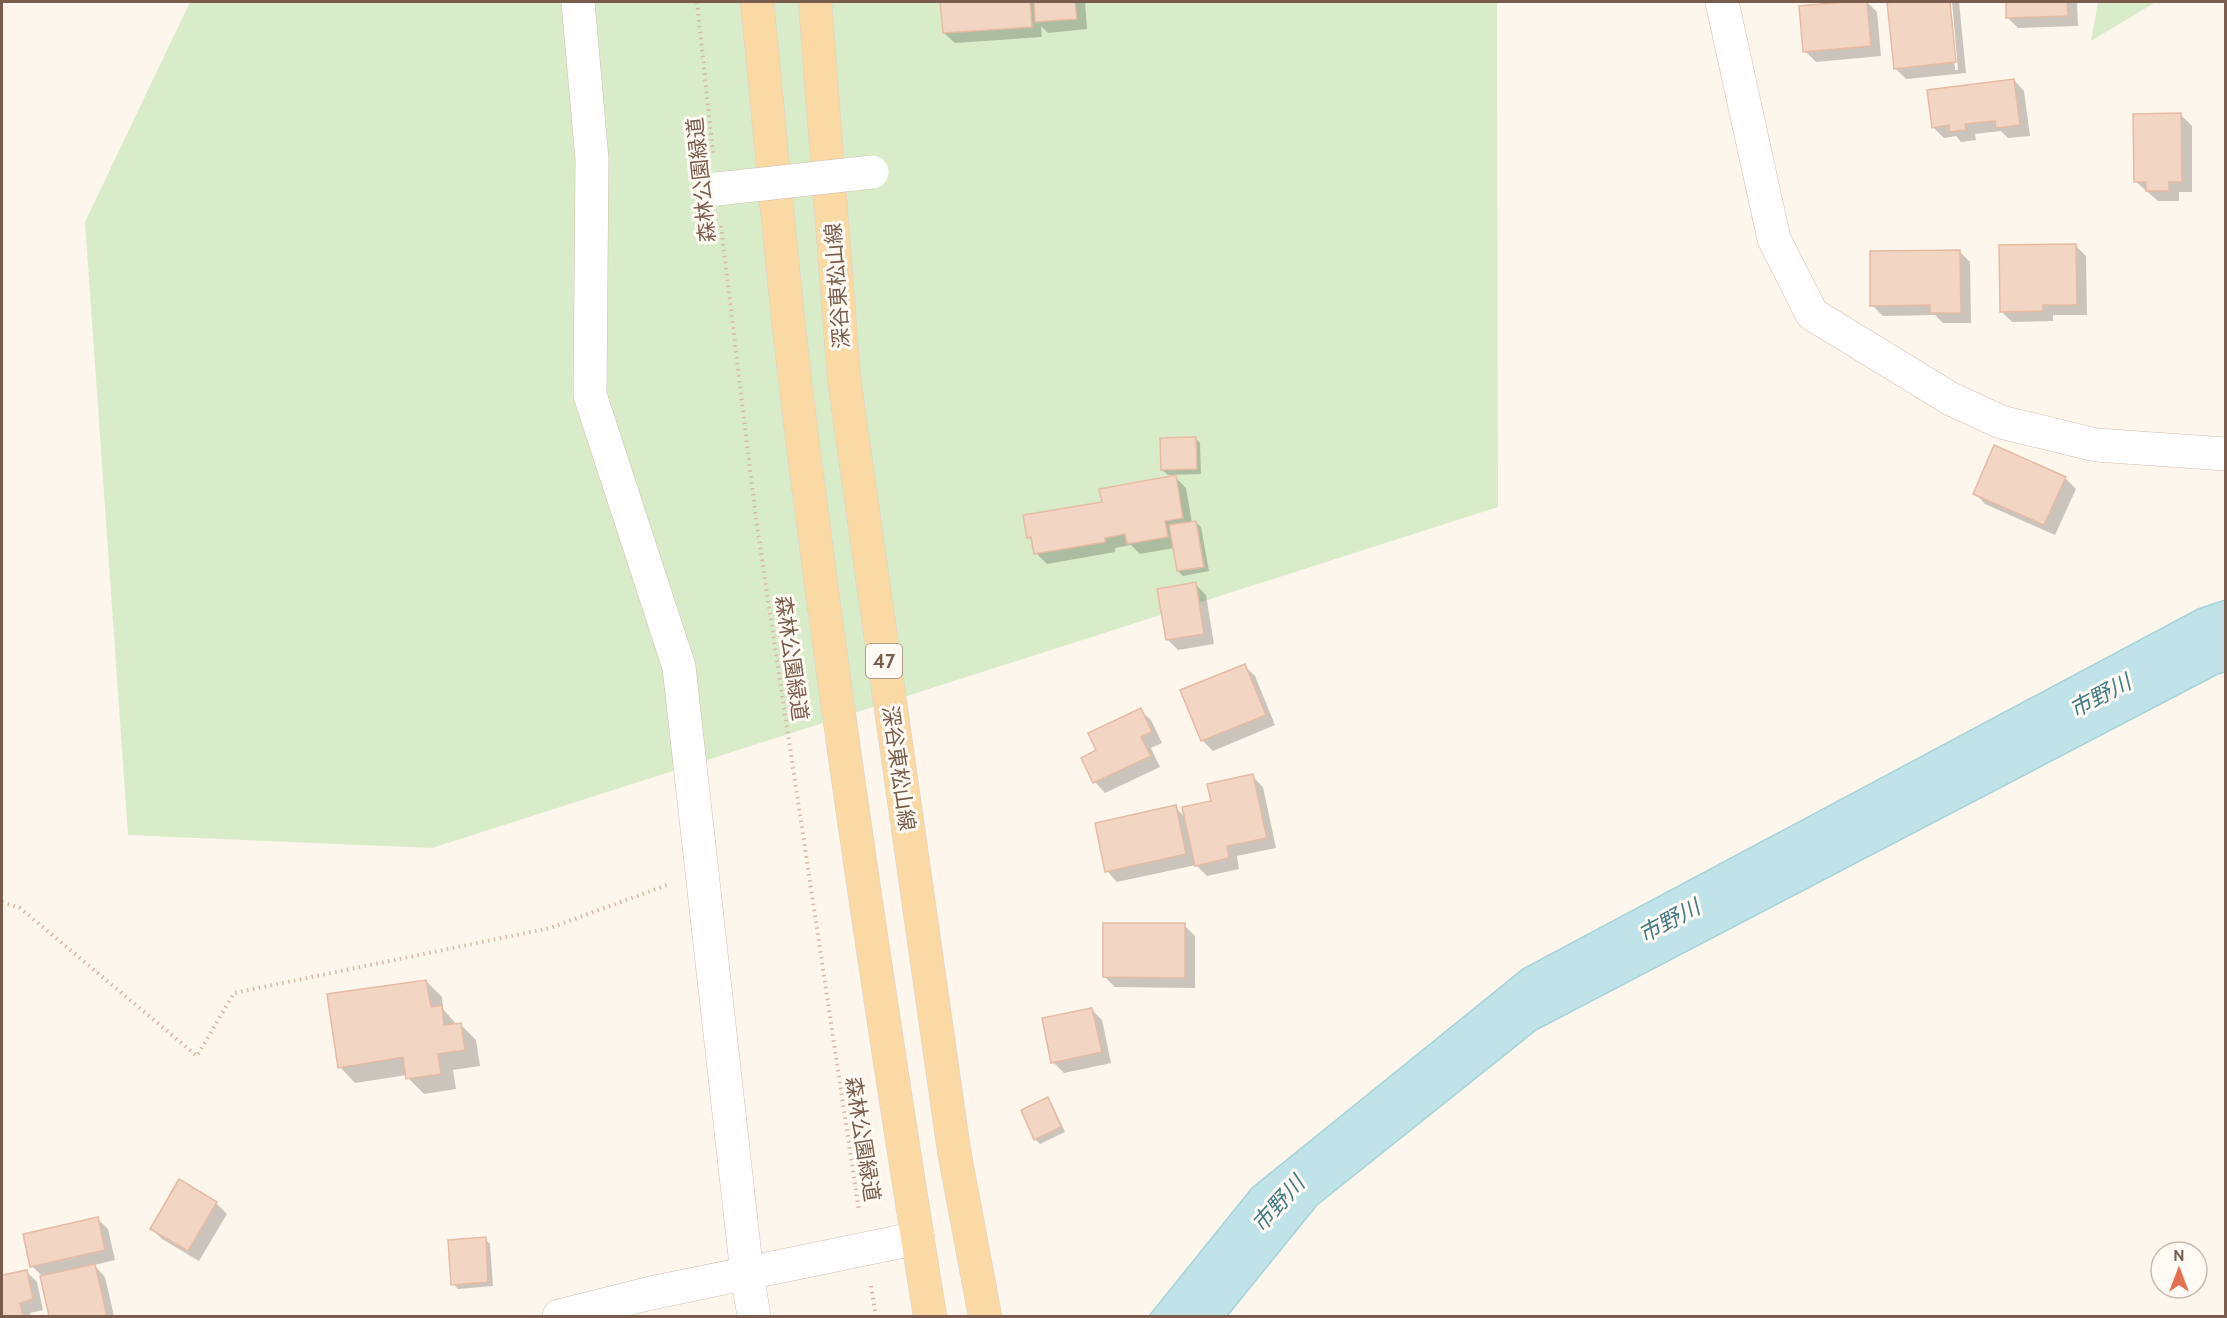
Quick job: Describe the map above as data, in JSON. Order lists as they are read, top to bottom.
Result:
{
  "streets": {
    "main road": ["深谷東松山線", "47"],
    "path": ["森林公園緑道"]
  },
  "water": ["市野川"],
  "north": "top"
}
